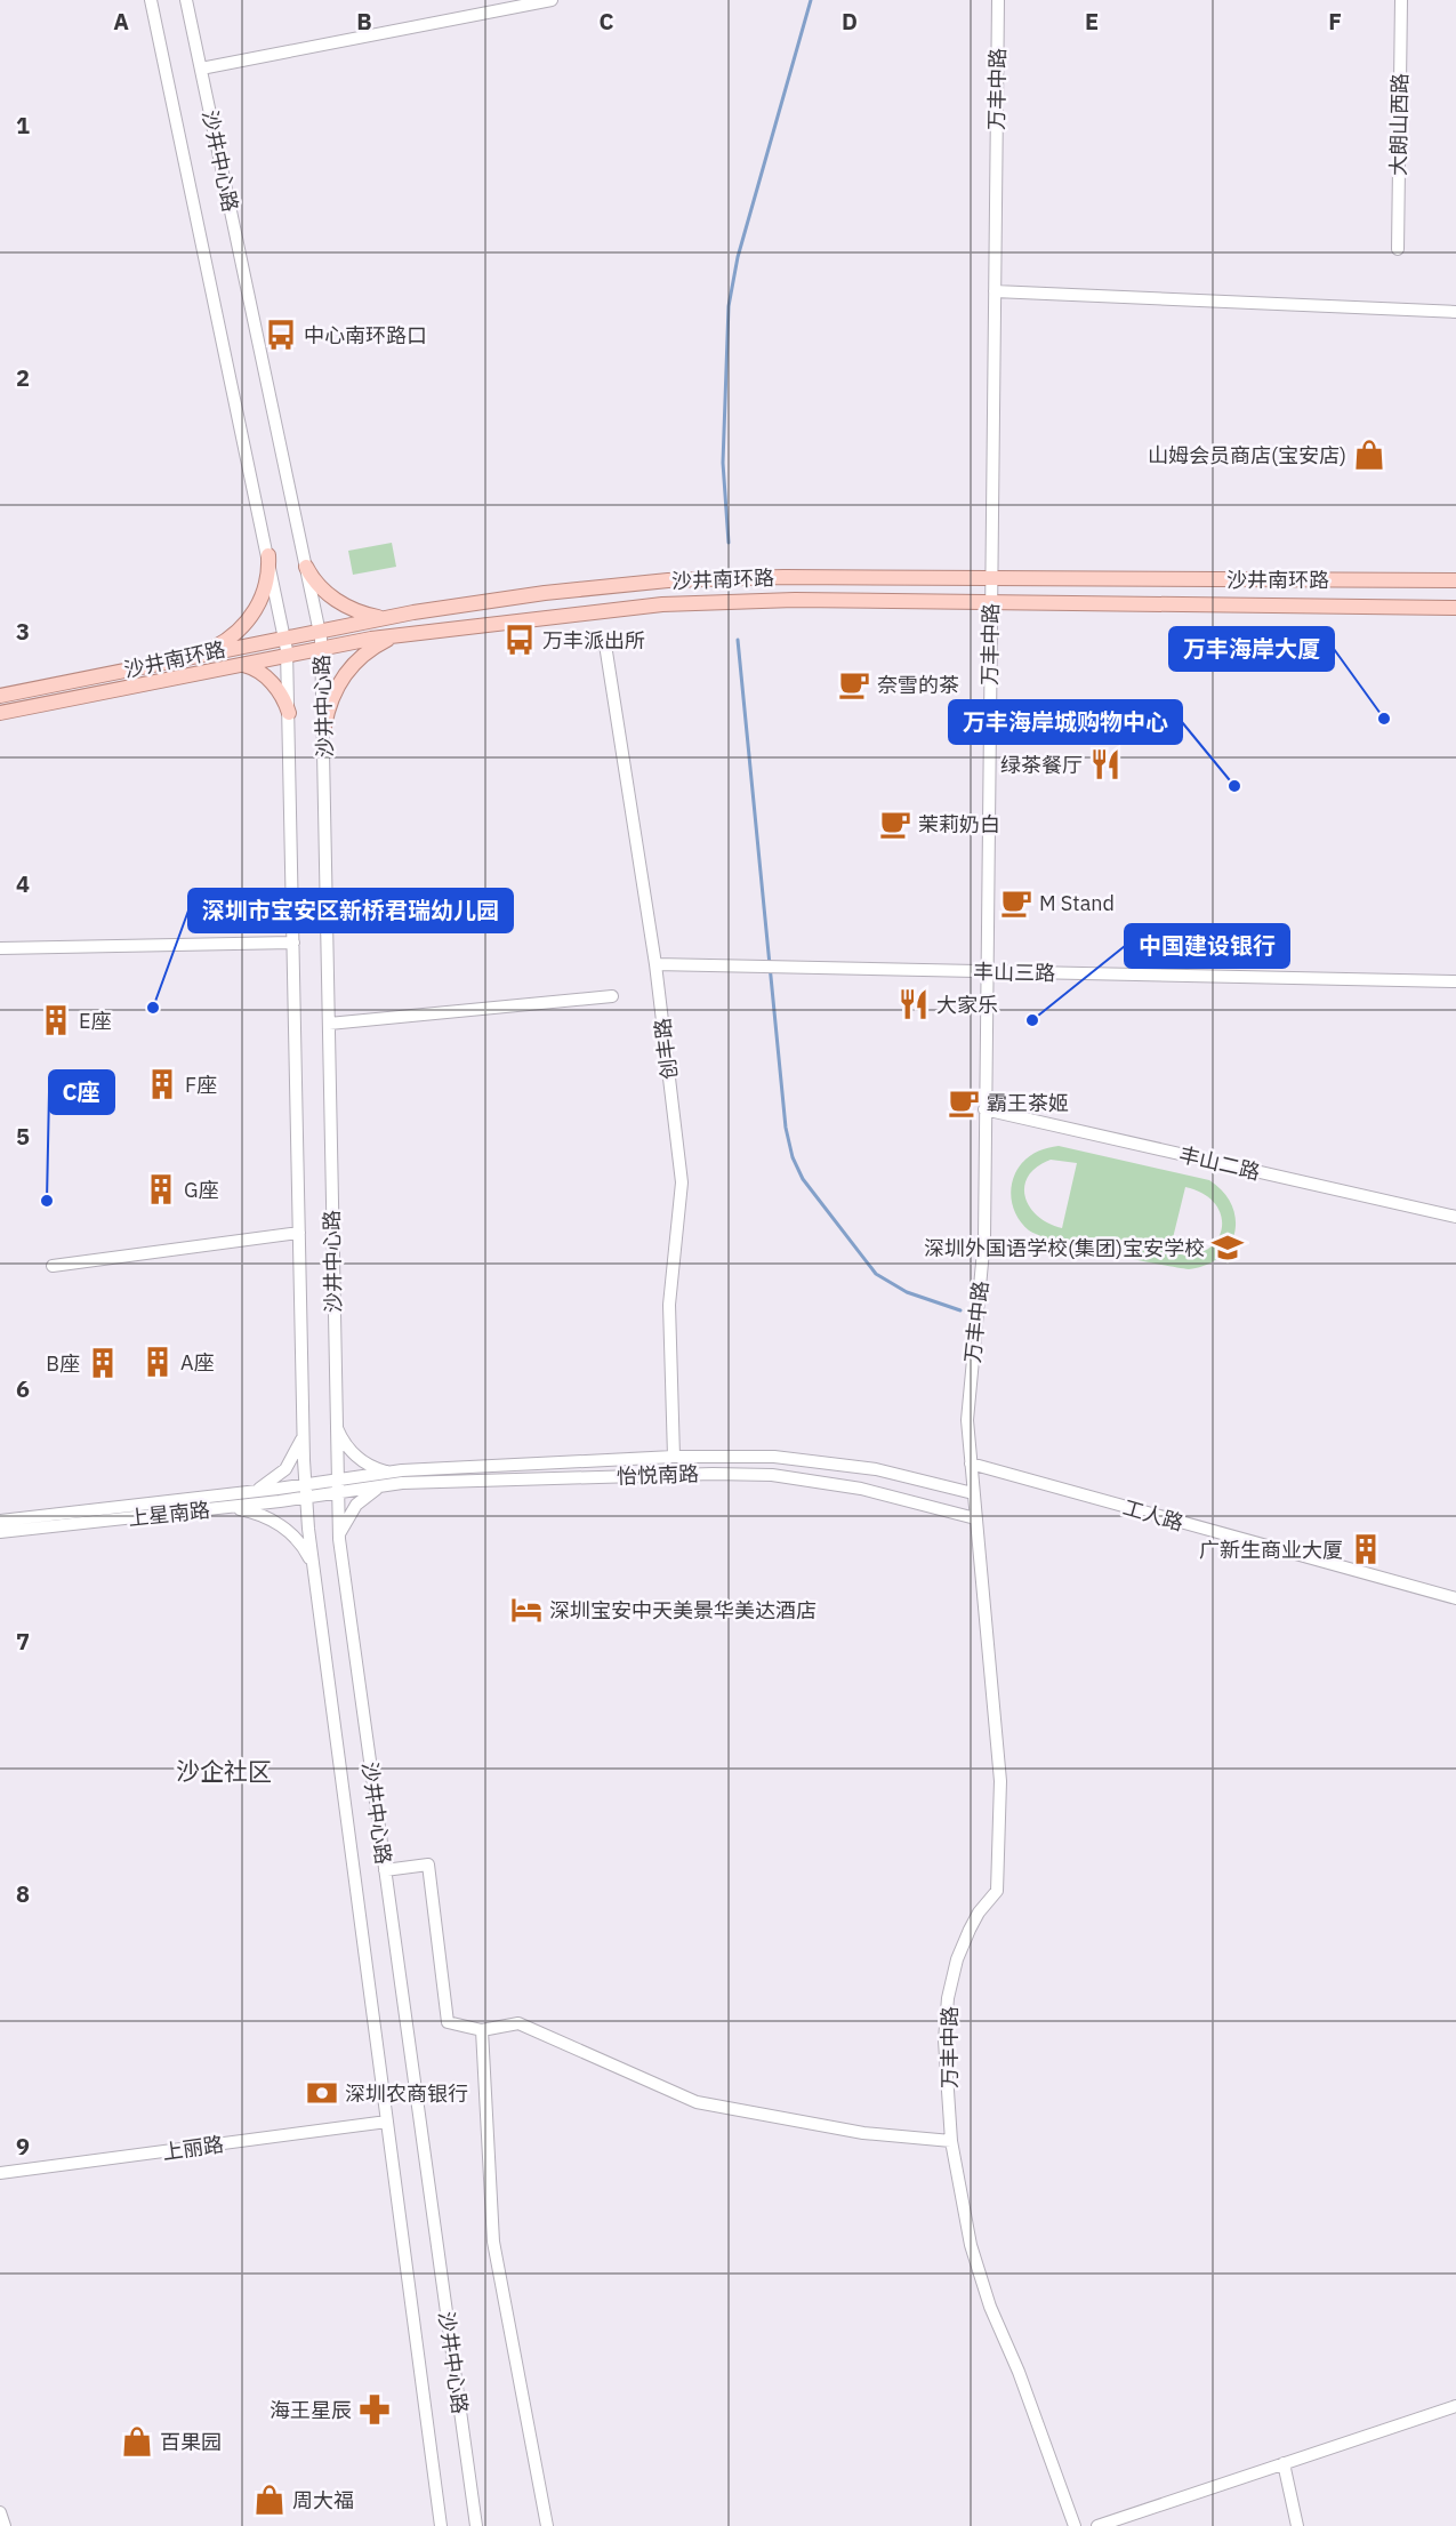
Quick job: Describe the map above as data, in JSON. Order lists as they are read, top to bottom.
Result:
{
  "streets": {
    "main road": ["沙井南环路"],
    "street": [
      "万丰中路",
      "大朗山西路",
      "沙井中心路",
      "丰山三路",
      "创丰路",
      "丰山二路",
      "怡悦南路",
      "上星南路",
      "工人路",
      "上丽路"
    ]
  },
  "crossings": [
    ["万丰中路", "沙井南环路"],
    ["万丰中路", "丰山三路"],
    ["万丰中路", "丰山二路"],
    ["万丰中路", "怡悦南路"],
    ["万丰中路", "工人路"],
    ["沙井中心路", "沙井南环路"],
    ["沙井中心路", "怡悦南路"],
    ["沙井中心路", "上星南路"],
    ["沙井中心路", "上丽路"],
    ["丰山三路", "创丰路"],
    ["创丰路", "怡悦南路"],
    ["怡悦南路", "上星南路"]
  ],
  "districts": ["沙企社区"],
  "places": {
    "bus stop": ["中心南环路口", "万丰派出所"],
    "shop": ["山姆会员商店(宝安店)", "百果园", "周大福"],
    "cafe": [
      "奈雪的茶",
      "茉莉奶白",
      "M Stand",
      "霸王茶姬"
    ],
    "other": [
      "万丰海岸大厦",
      "万丰海岸城购物中心",
      "深圳市宝安区新桥君瑞幼儿园",
      "中国建设银行",
      "C座"
    ],
    "restaurant": ["绿茶餐厅", "大家乐"],
    "building": [
      "E座",
      "F座",
      "G座",
      "A座",
      "B座",
      "广新生商业大厦"
    ],
    "school or university": ["深圳外国语学校(集团)宝安学校"],
    "hotel": ["深圳宝安中天美景华美达酒店"],
    "bank": ["深圳农商银行"],
    "pharmacy": ["海王星辰"]
  },
  "grid": {
    "columns": [
      "A",
      "B",
      "C",
      "D",
      "E",
      "F"
    ],
    "rows": [
      "1",
      "2",
      "3",
      "4",
      "5",
      "6",
      "7",
      "8",
      "9"
    ]
  }
}
